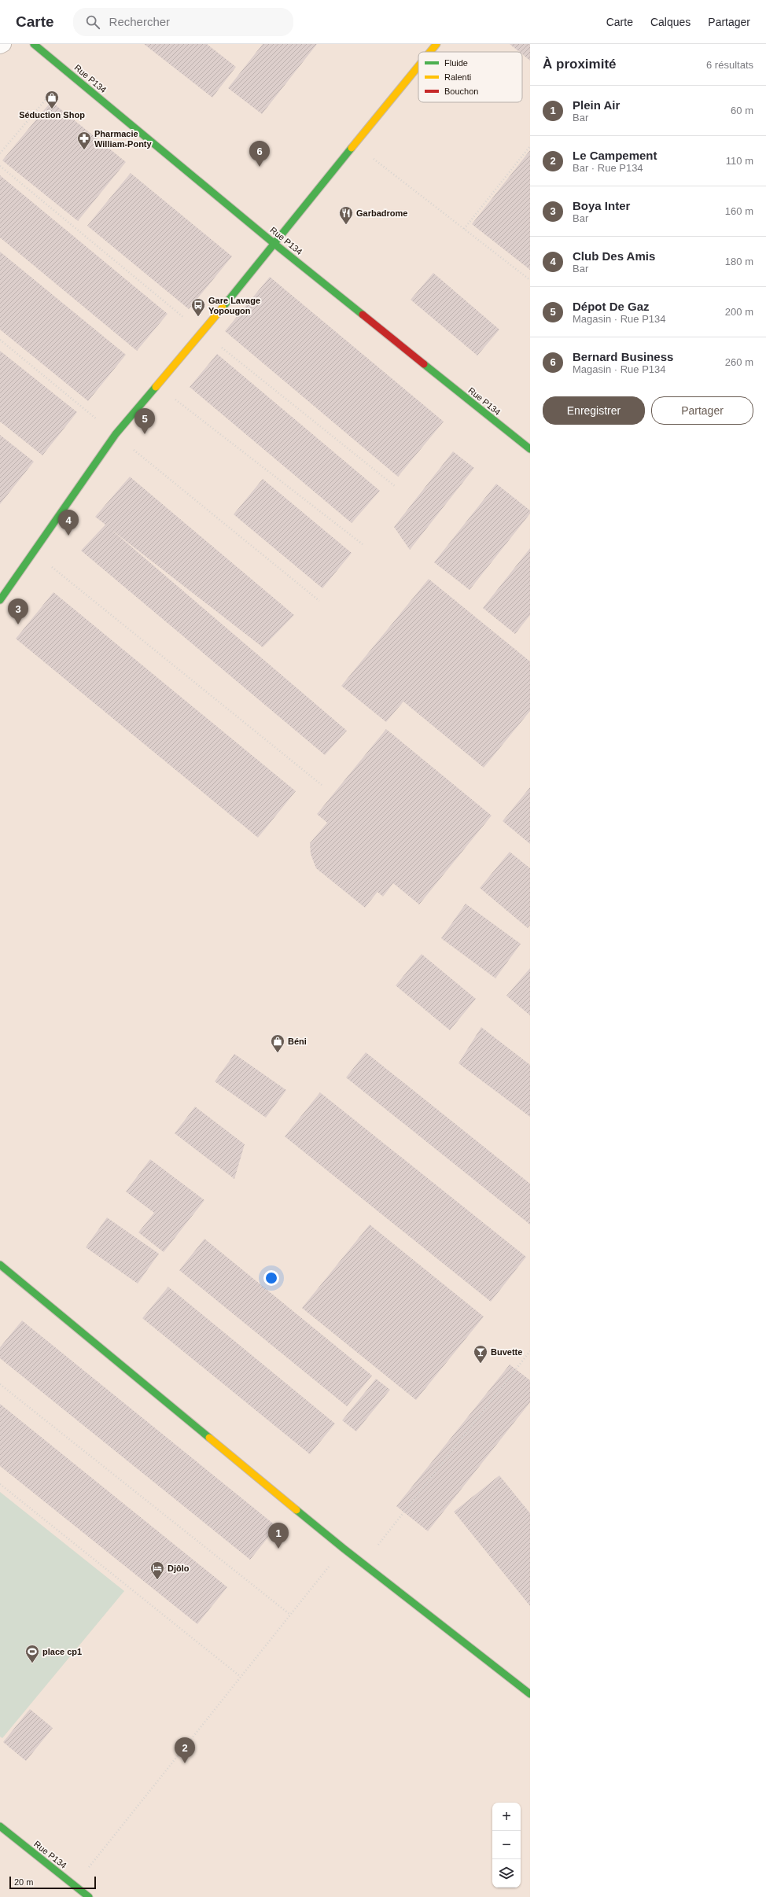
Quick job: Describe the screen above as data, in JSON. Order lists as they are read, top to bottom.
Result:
{
  "streets": {
    "street": ["Rue P134"]
  },
  "places": {
    "shop": ["Séduction Shop", "Béni"],
    "pharmacy": ["Pharmacie William-Ponty"],
    "restaurant": ["Garbadrome"],
    "bus stop": ["Gare Lavage Yopougon"],
    "bar": ["Buvette"],
    "hotel": ["Djôlo"],
    "sports": ["place cp1"]
  },
  "legend": ["Fluide", "Ralenti", "Bouchon"],
  "scale_bar": "20 m",
  "page": {
    "header": "Carte",
    "search": "Rechercher",
    "nav": ["Carte", "Calques", "Partager"],
    "heading": ["À proximité", "6 résultats"],
    "list": [
      {
        "mark": "1",
        "name": "Plein Air",
        "note": "Bar",
        "value": "60 m"
      },
      {
        "mark": "2",
        "name": "Le Campement",
        "note": "Bar · Rue P134",
        "value": "110 m"
      },
      {
        "mark": "3",
        "name": "Boya Inter",
        "note": "Bar",
        "value": "160 m"
      },
      {
        "mark": "4",
        "name": "Club Des Amis",
        "note": "Bar",
        "value": "180 m"
      },
      {
        "mark": "5",
        "name": "Dépot De Gaz",
        "note": "Magasin · Rue P134",
        "value": "200 m"
      },
      {
        "mark": "6",
        "name": "Bernard Business",
        "note": "Magasin · Rue P134",
        "value": "260 m"
      }
    ],
    "pins": [
      "6",
      "5",
      "4",
      "3",
      "1",
      "2"
    ],
    "buttons": ["Enregistrer", "Partager"],
    "map_buttons": ["+", "−"],
    "scale": "20 m"
  }
}
